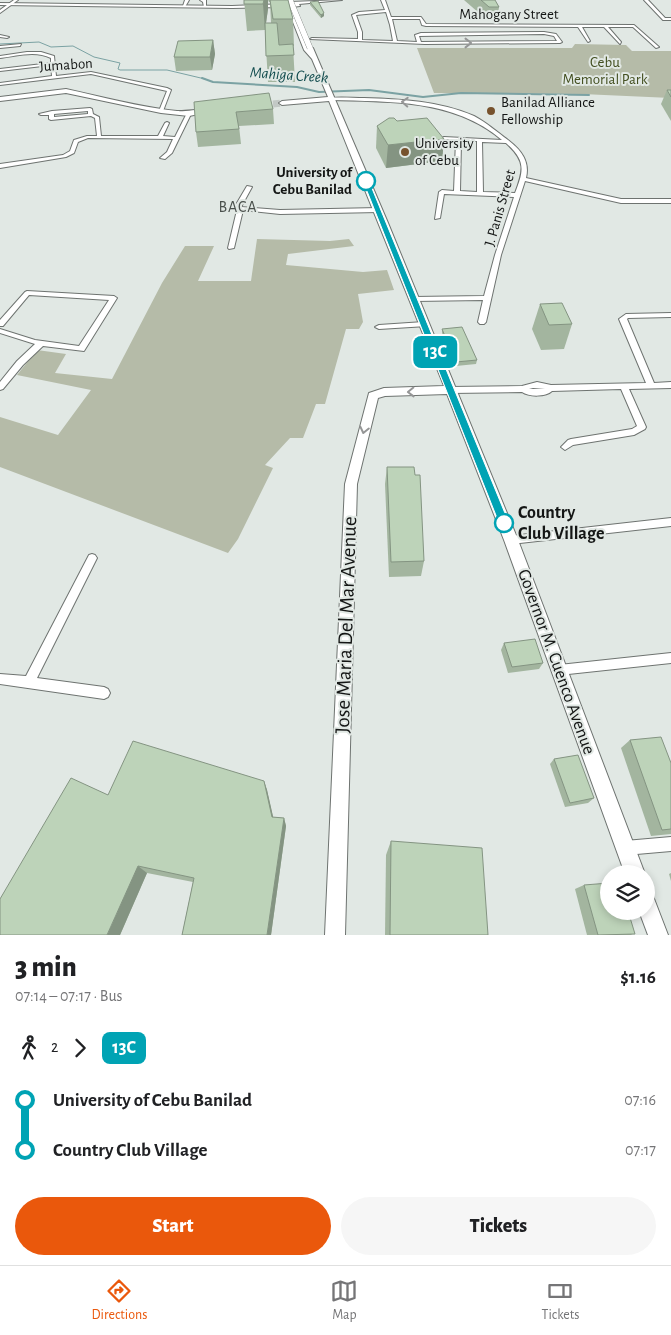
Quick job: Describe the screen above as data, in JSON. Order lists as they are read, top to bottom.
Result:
{
  "streets": {
    "main road": ["Jose Maria Del Mar Avenue", "Governor M. Cuenco Avenue"],
    "street": ["Mahogany Street", "Jumabon", "J. Panis Street"]
  },
  "crossings": [
    ["Jose Maria Del Mar Avenue", "Governor M. Cuenco Avenue"]
  ],
  "one_way": ["Jose Maria Del Mar Avenue"],
  "districts": ["BACA"],
  "water": ["Mahiga Creek"],
  "parks": ["Cebu Memorial Park"],
  "places": [
    "Banilad Alliance Fellowship",
    "University of Cebu",
    "University of Cebu Banilad",
    "Country Club Village"
  ],
  "lines": ["bus line 13C"],
  "page": {
    "on_map": "13C",
    "heading": ["3 min", "07:14 – 07:17 · Bus", "$1.16"],
    "legs": ["2", "13C"],
    "list": [
      {
        "name": "University of Cebu Banilad",
        "value": "07:16"
      },
      {
        "name": "Country Club Village",
        "value": "07:17"
      }
    ],
    "buttons": ["Start", "Tickets"],
    "tabs": ["Directions", "Map", "Tickets"]
  }
}
